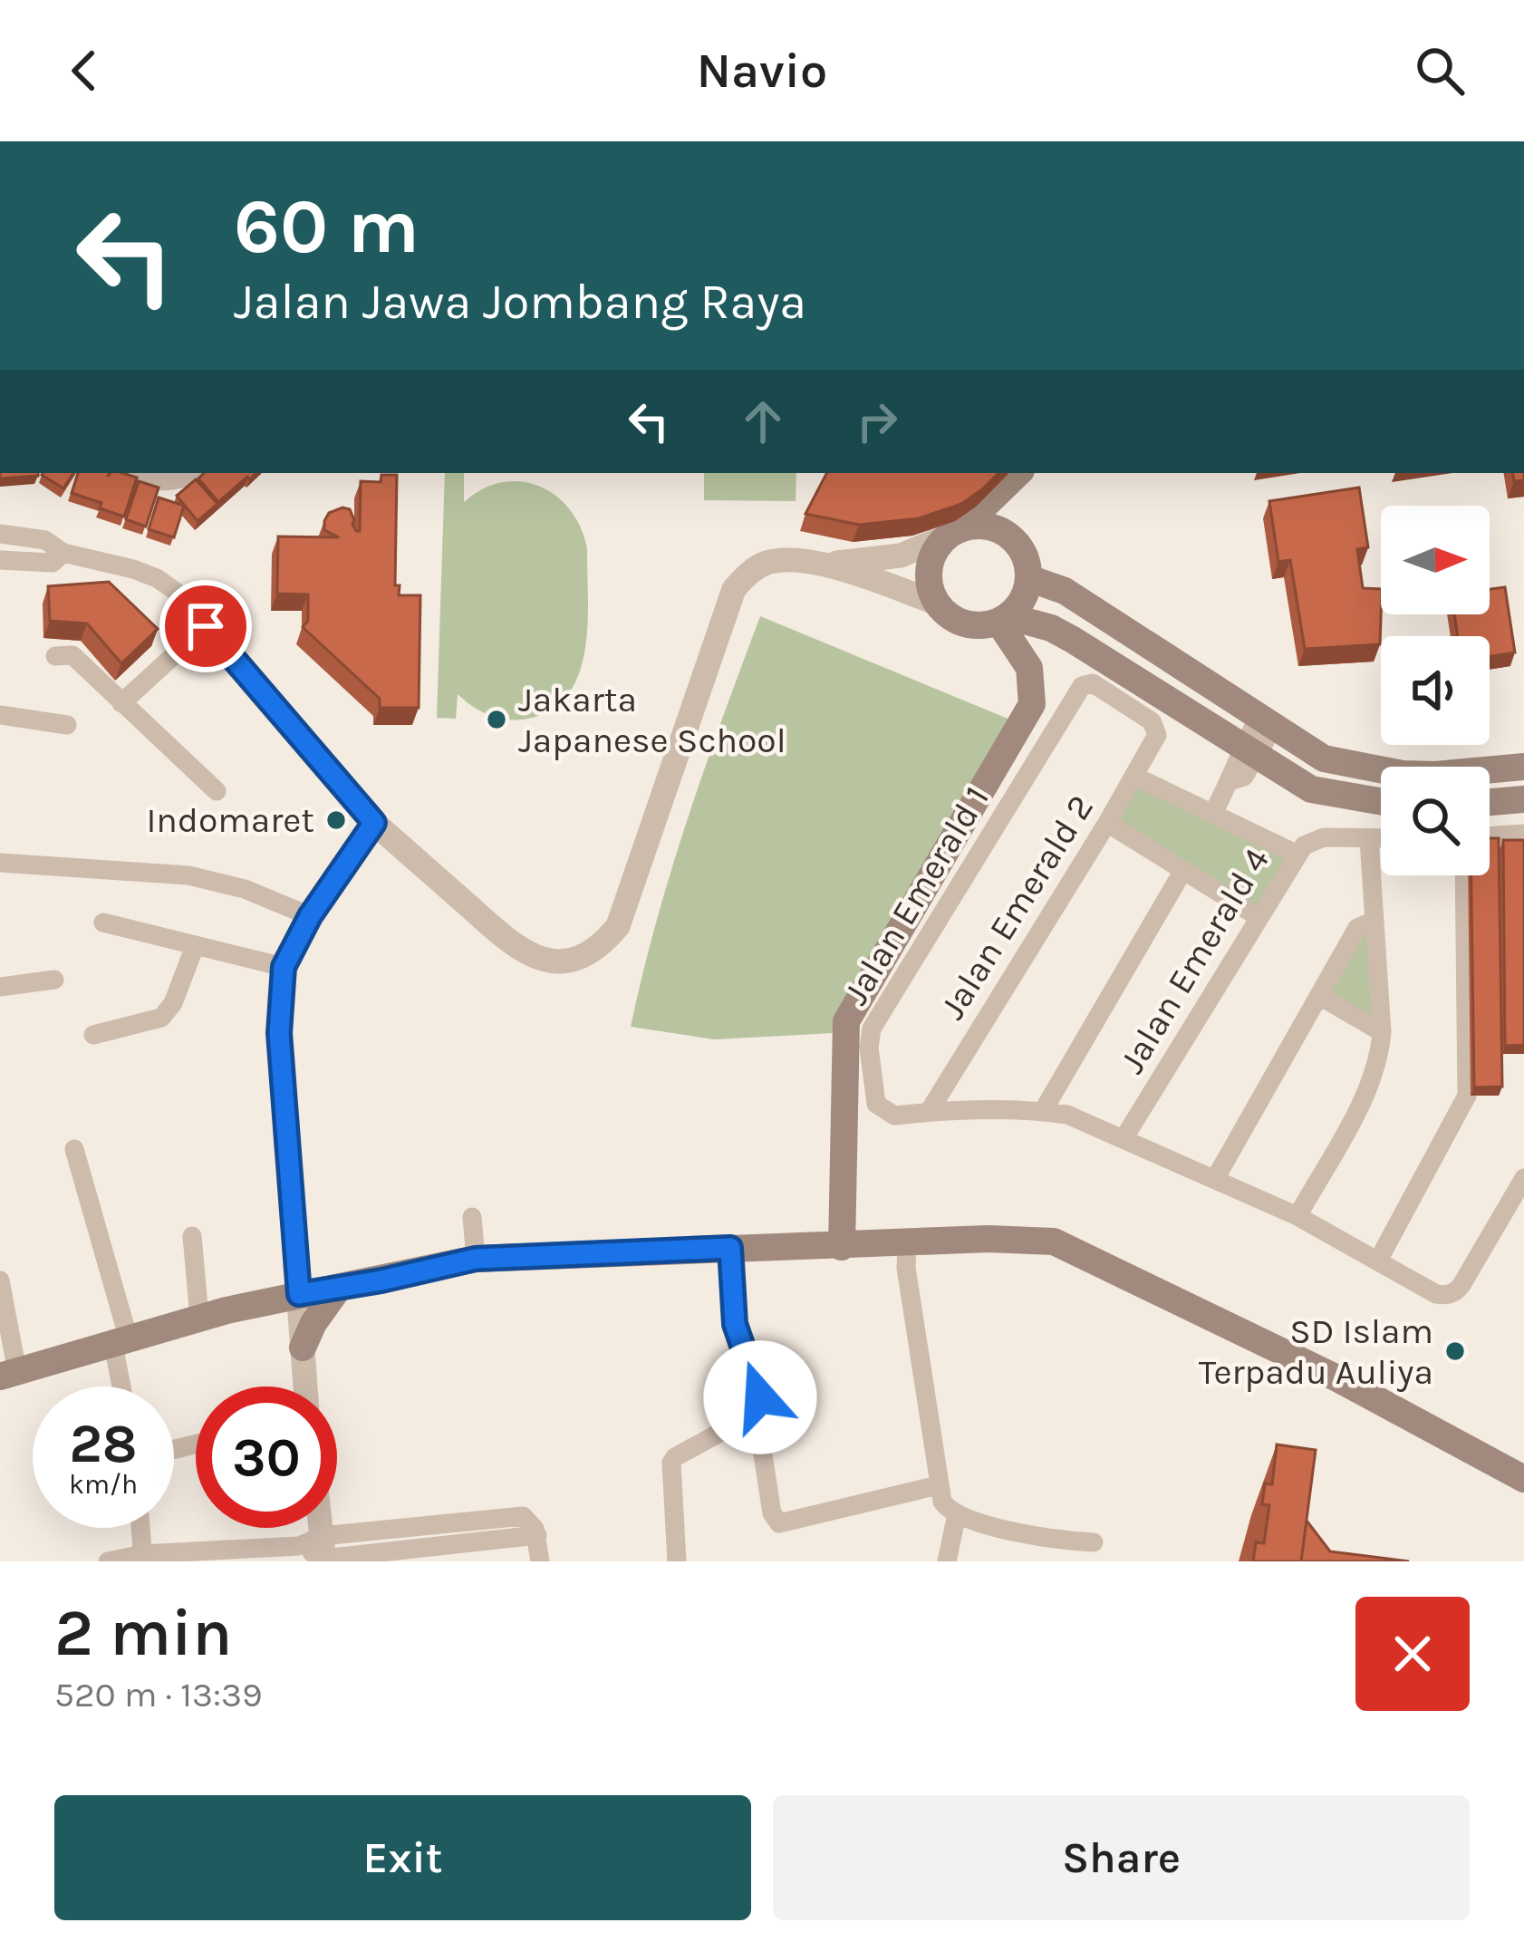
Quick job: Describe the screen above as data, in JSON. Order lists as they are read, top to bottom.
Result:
{
  "streets": {
    "street": ["Jalan Emerald 1", "Jalan Emerald 2", "Jalan Emerald 4"]
  },
  "crossings": [
    ["Jalan Emerald 1", "Jalan Emerald 2"],
    ["Jalan Emerald 1", "Jalan Emerald 4"]
  ],
  "places": ["Jakarta Japanese School", "Indomaret", "SD Islam Terpadu Auliya"],
  "north": "right",
  "page": {
    "header": "Navio",
    "turn": ["60 m", "Jalan Jawa Jombang Raya"],
    "speed": "28 km/h",
    "limit": "30",
    "heading": ["2 min", "520 m · 13:39"],
    "buttons": ["Exit", "Share"]
  }
}
